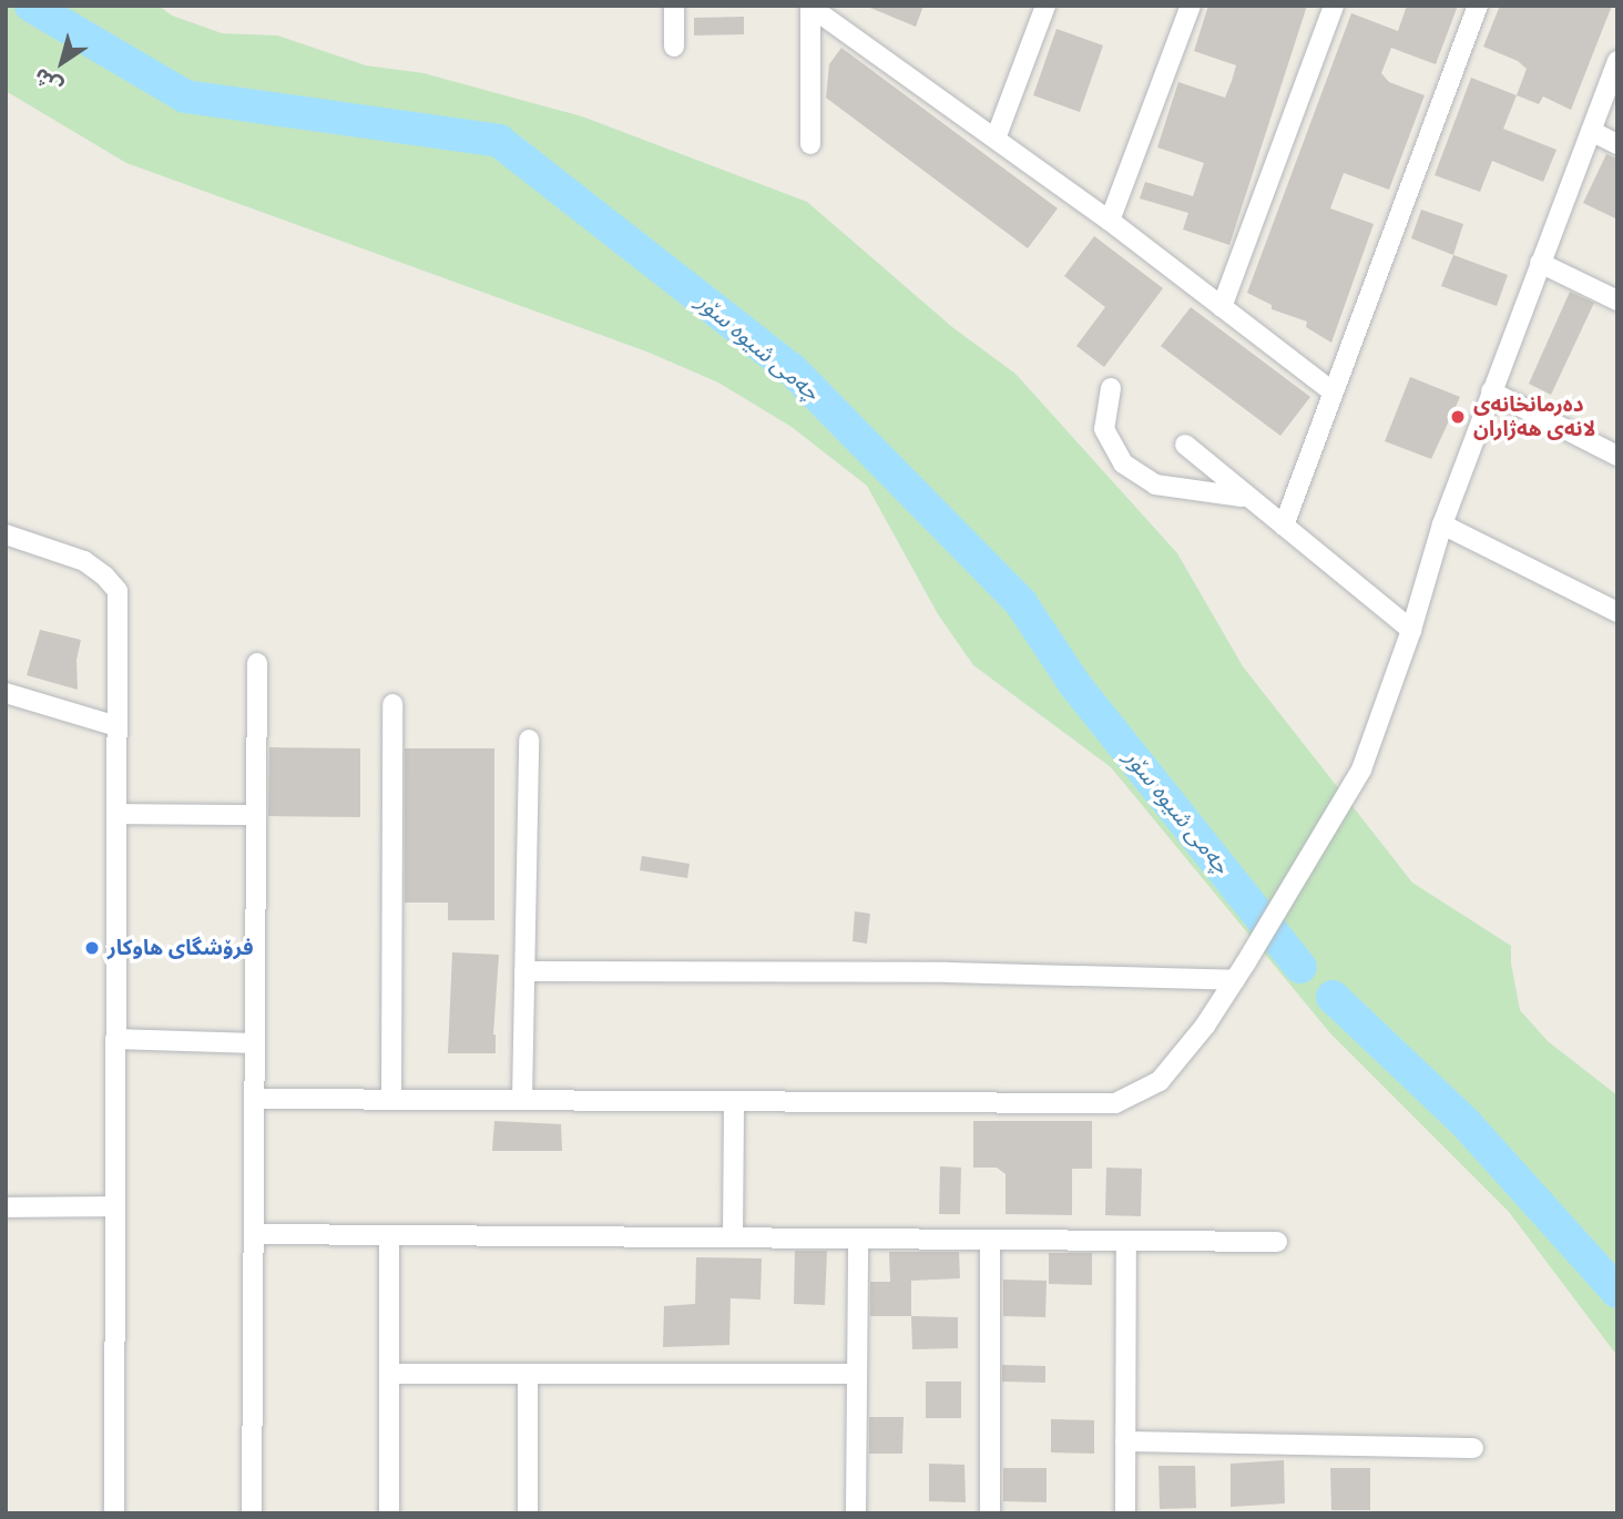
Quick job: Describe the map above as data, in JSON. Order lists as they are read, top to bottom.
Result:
{
  "water": ["چەمی شیوە سۆر"],
  "places": ["دەرمانخانەی لانەی هەژاران", "فرۆشگای ھاوکار"],
  "north": "bottom left"
}
